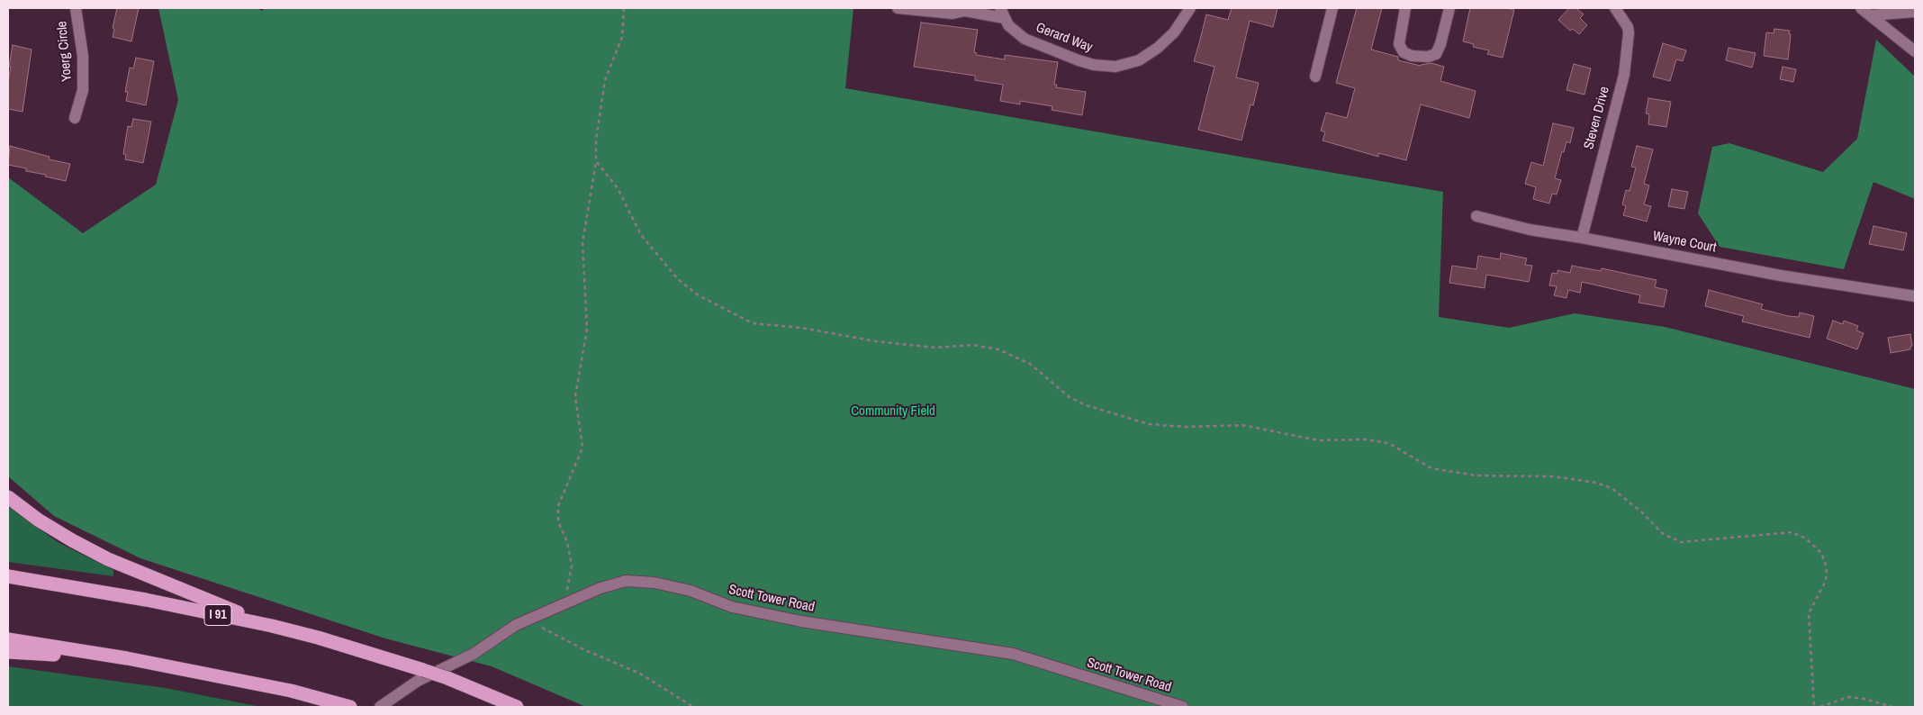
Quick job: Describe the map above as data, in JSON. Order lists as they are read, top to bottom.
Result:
{
  "streets": {
    "highway": ["I 91"],
    "street": [
      "Gerard Way",
      "Yoerg Circle",
      "Steven Drive",
      "Wayne Court",
      "Scott Tower Road"
    ]
  },
  "crossings": [
    ["Steven Drive", "Wayne Court"]
  ],
  "parks": ["Community Field"]
}
